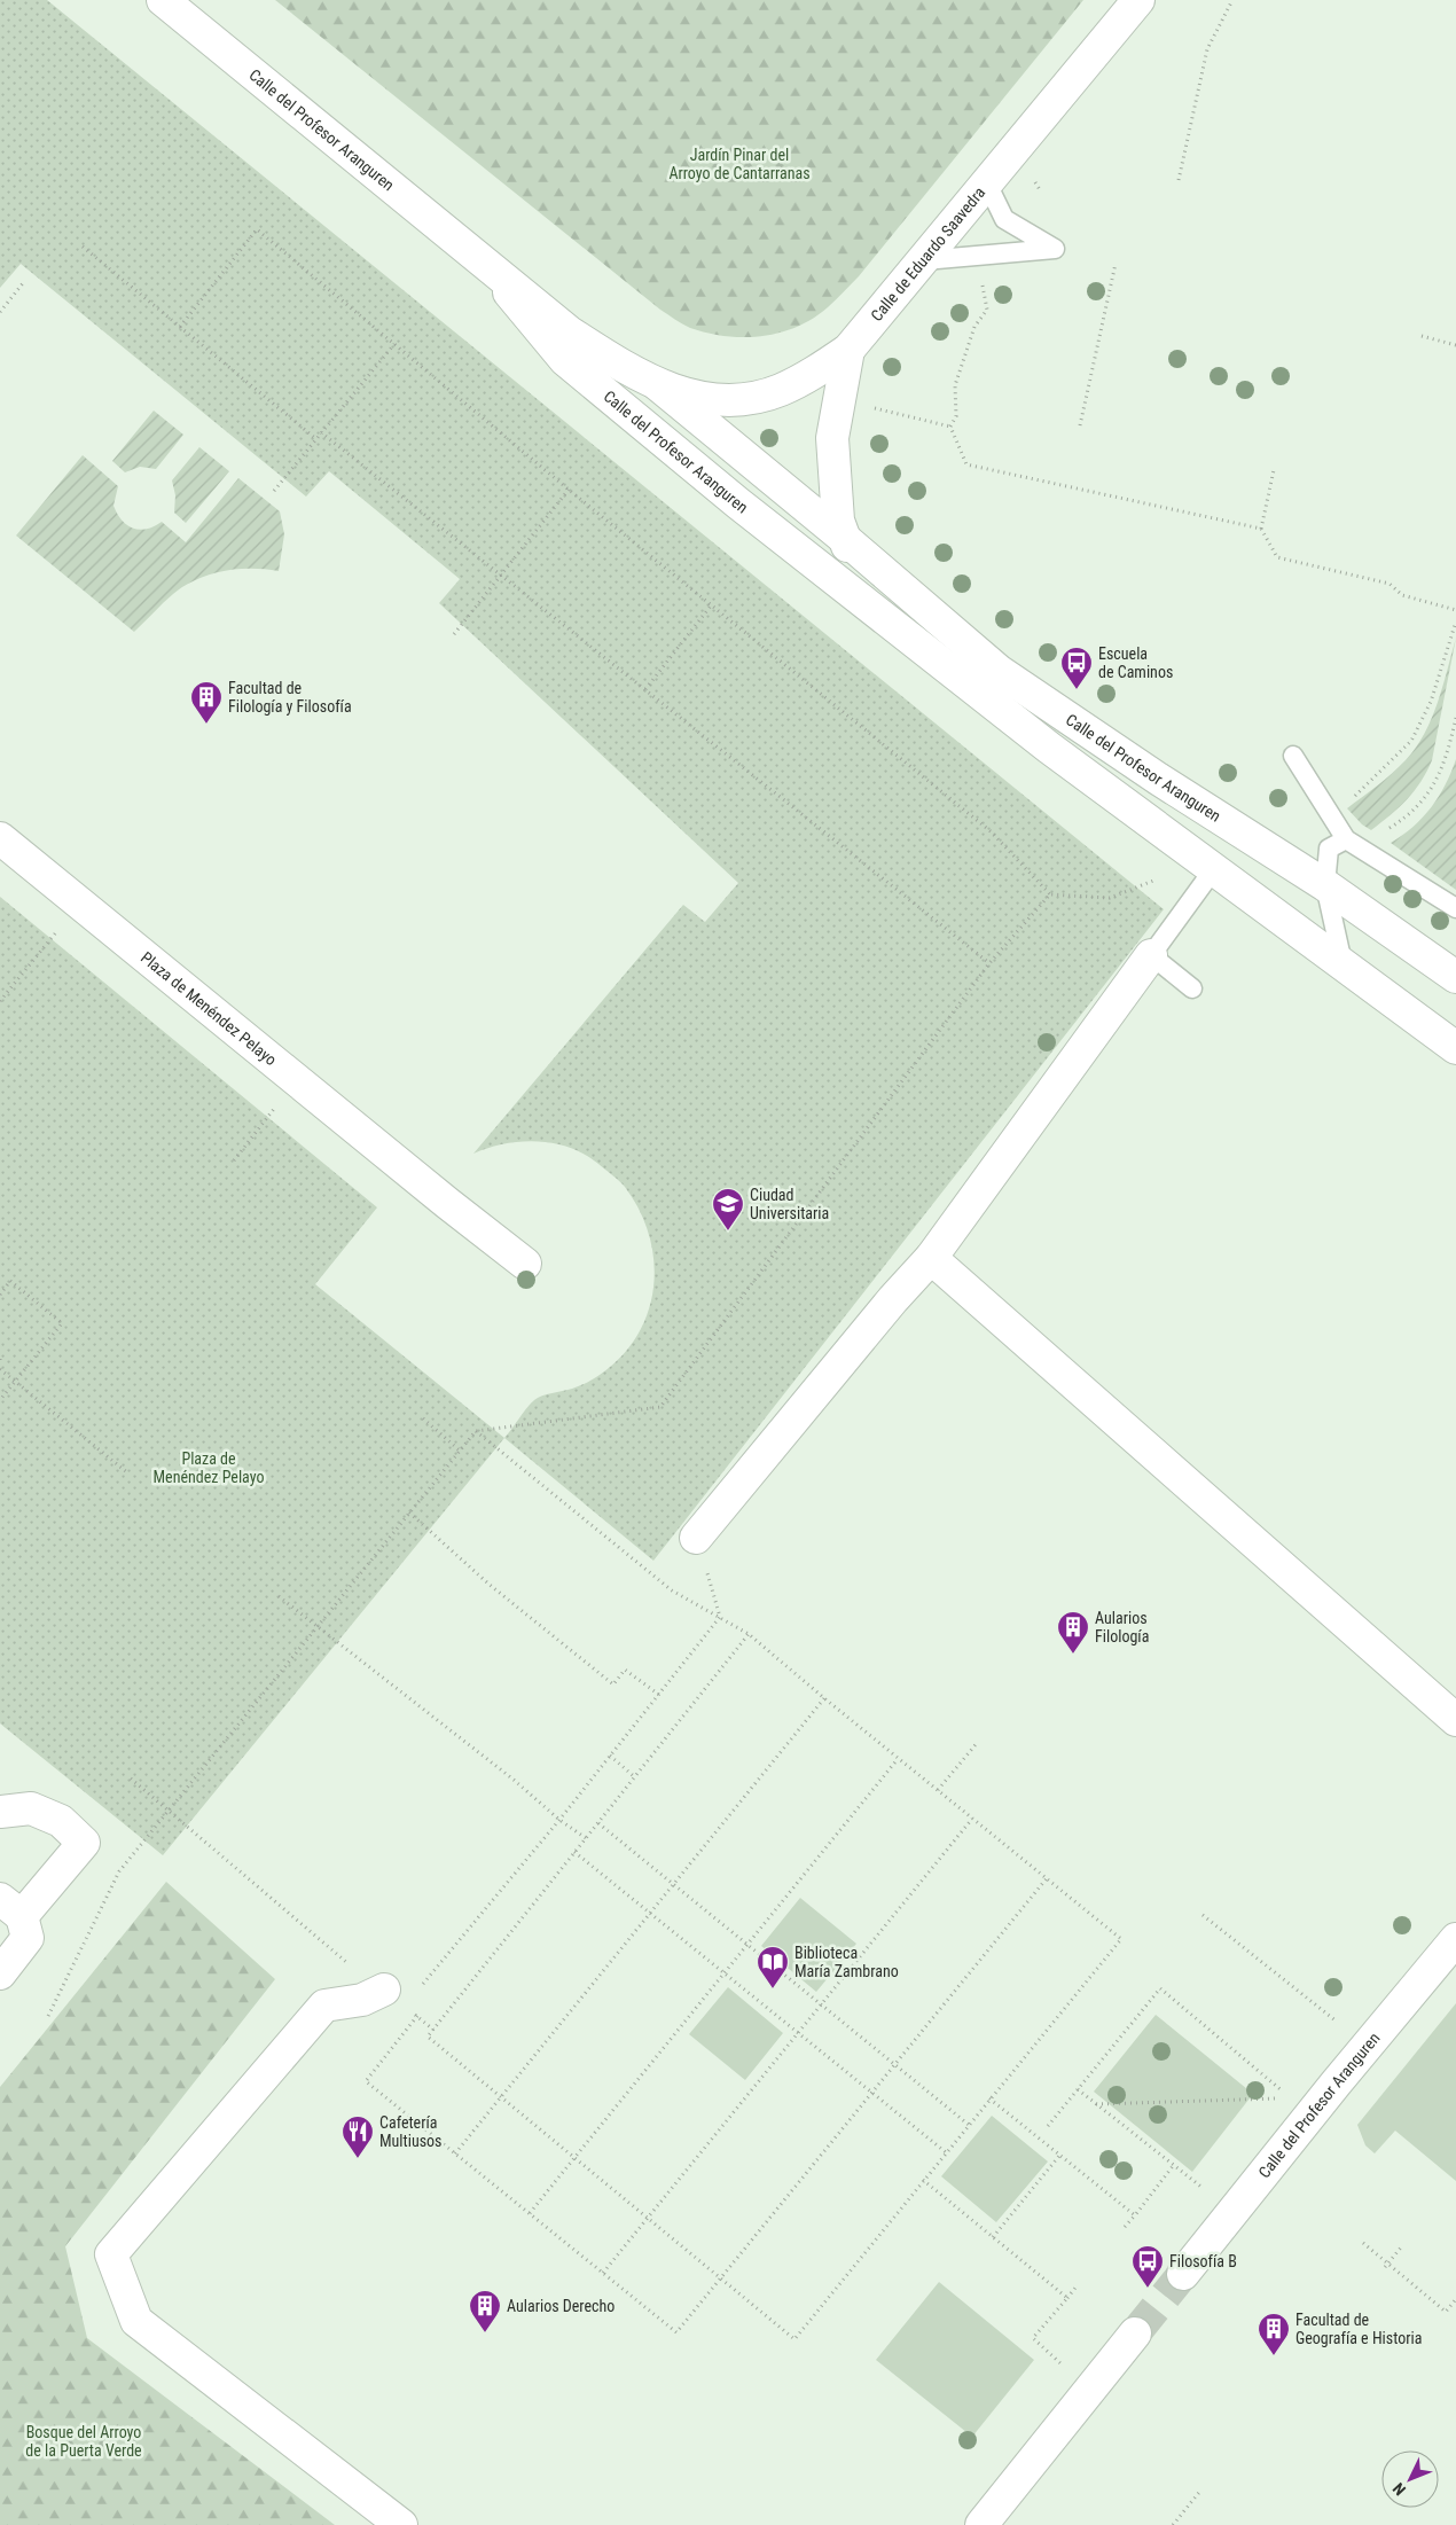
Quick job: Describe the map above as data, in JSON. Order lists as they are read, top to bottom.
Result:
{
  "streets": {
    "street": ["Calle del Profesor Aranguren", "Calle de Eduardo Saavedra", "Plaza de Menéndez Pelayo"]
  },
  "crossings": [
    ["Calle del Profesor Aranguren", "Calle de Eduardo Saavedra"]
  ],
  "parks": ["Jardín Pinar del Arroyo de Cantarranas", "Plaza de Menéndez Pelayo", "Bosque del Arroyo de la Puerta Verde"],
  "places": {
    "bus stop": ["Escuela de Caminos", "Filosofía B"],
    "building": [
      "Facultad de Filología y Filosofía",
      "Aularios Filología",
      "Aularios Derecho",
      "Facultad de Geografía e Historia"
    ],
    "school or university": ["Ciudad Universitaria"],
    "library": ["Biblioteca María Zambrano"],
    "restaurant": ["Cafetería Multiusos"]
  },
  "north": "bottom left"
}
